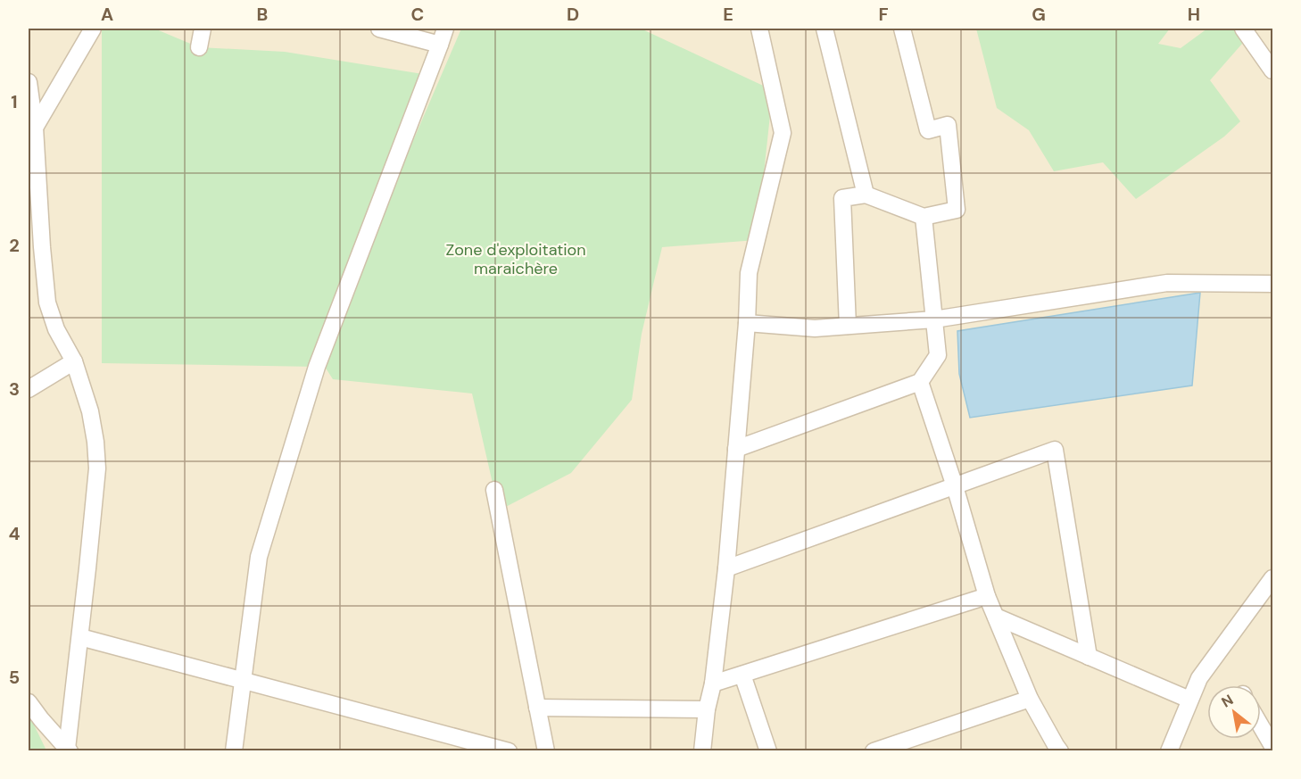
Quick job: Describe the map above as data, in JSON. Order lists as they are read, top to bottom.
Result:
{
  "parks": ["Zone d'exploitation maraichère"],
  "north": "top left",
  "grid": {
    "columns": [
      "A",
      "B",
      "C",
      "D",
      "E",
      "F",
      "G",
      "H"
    ],
    "rows": [
      "1",
      "2",
      "3",
      "4",
      "5"
    ]
  }
}
